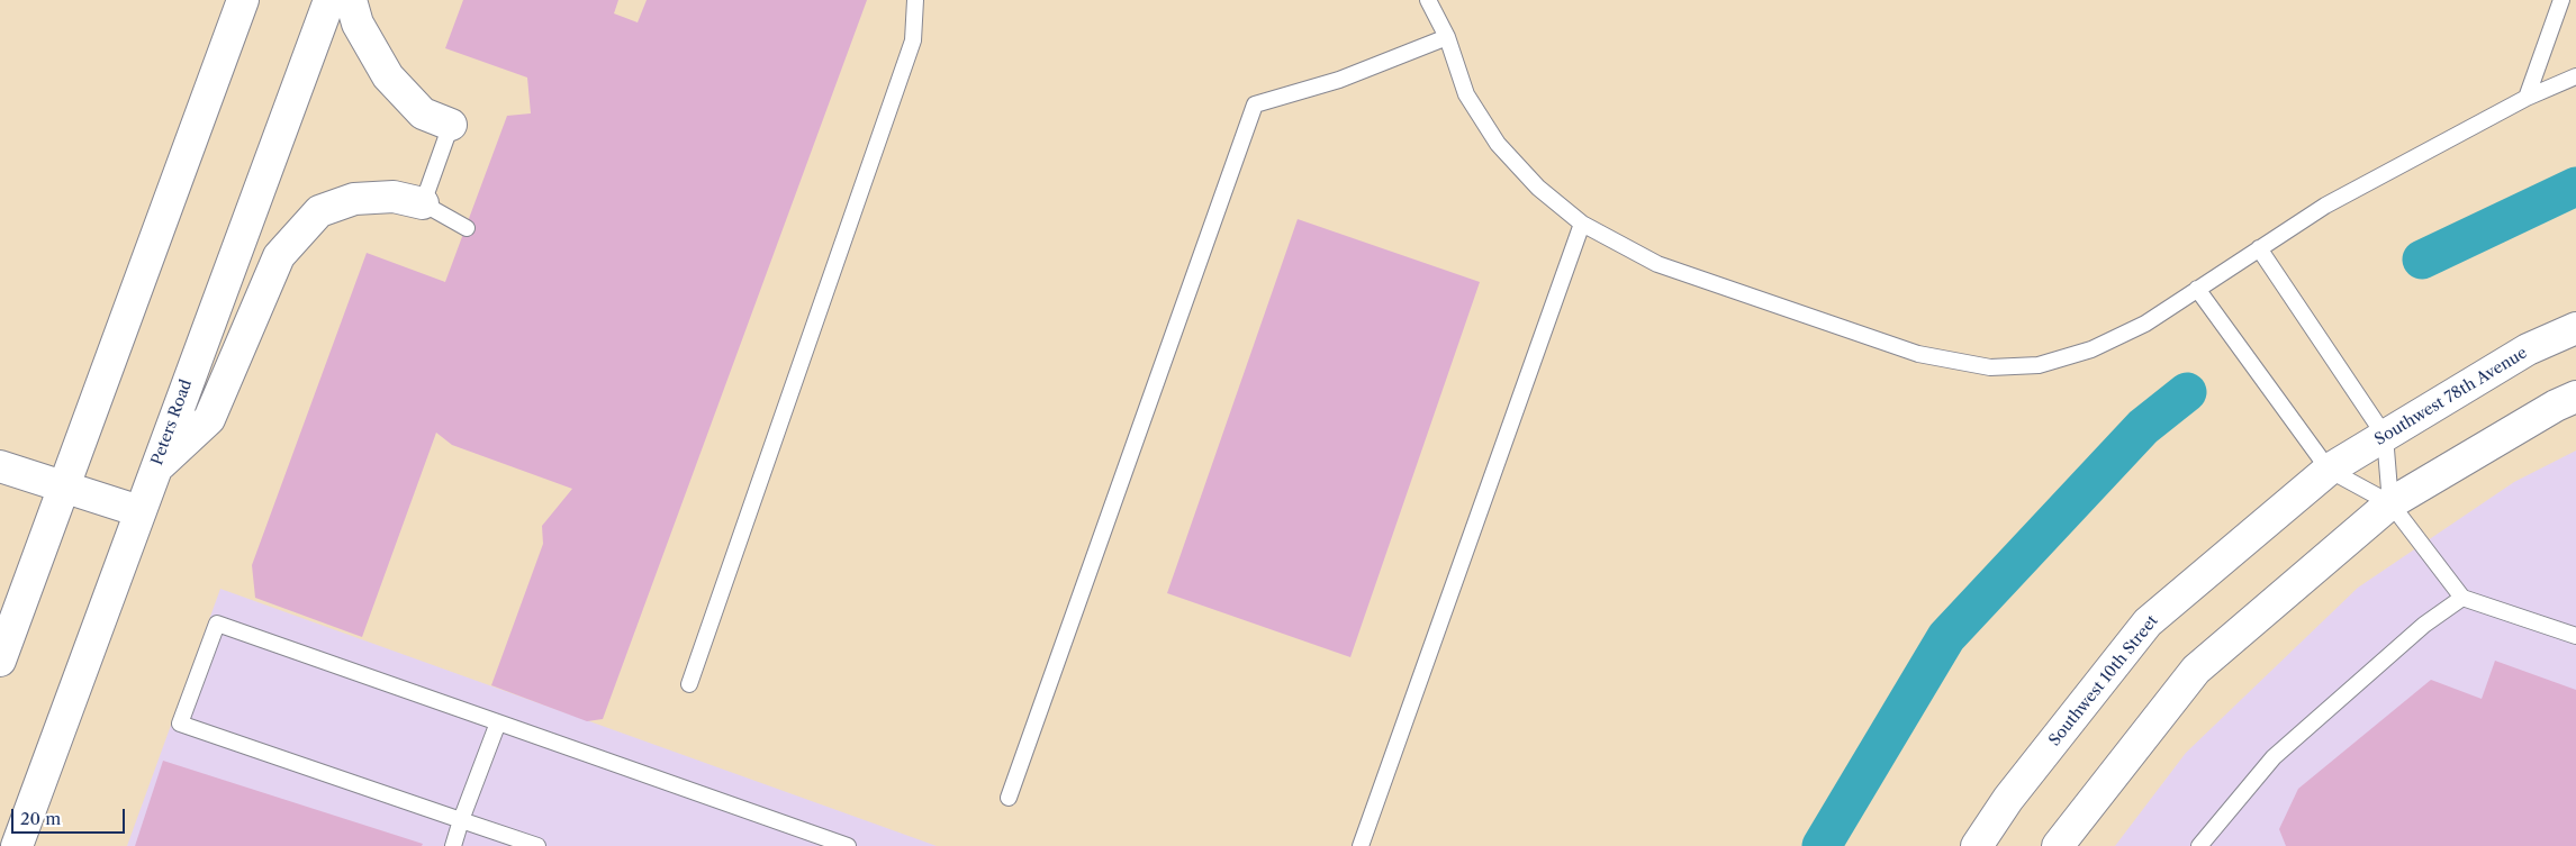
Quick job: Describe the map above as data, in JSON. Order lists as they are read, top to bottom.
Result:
{
  "streets": {
    "main road": ["Southwest 78th Avenue", "Peters Road", "Southwest 10th Street"]
  },
  "crossings": [
    ["Southwest 78th Avenue", "Southwest 10th Street"]
  ],
  "scale_bar": "20 m"
}
